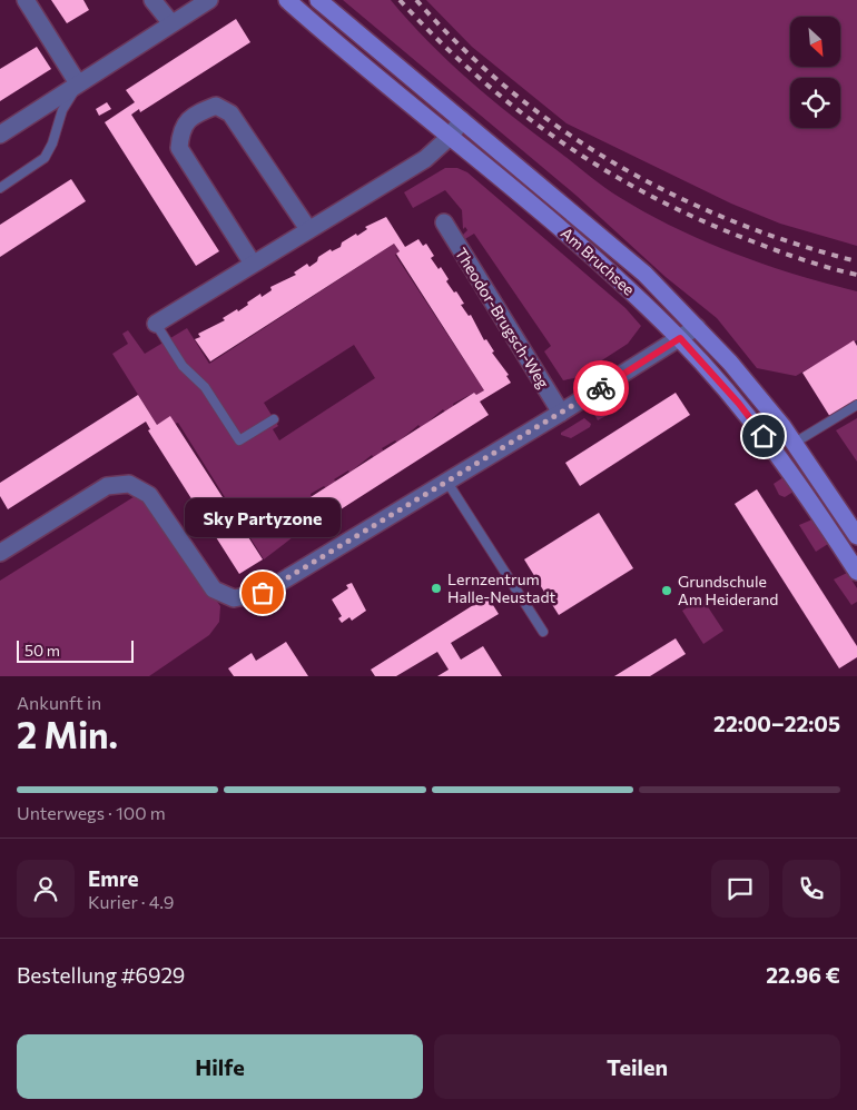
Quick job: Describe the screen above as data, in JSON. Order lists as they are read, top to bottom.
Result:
{
  "streets": {
    "street": ["Am Bruchsee", "Theodor-Brugsch-Weg"]
  },
  "places": ["Lernzentrum Halle-Neustadt", "Grundschule Am Heiderand", "Sky Partyzone"],
  "scale_bar": "50 m",
  "north": "bottom right",
  "page": {
    "bubble": "Sky Partyzone",
    "scale": "50 m",
    "heading": ["2 Min.", "Ankunft in", "22:00–22:05"],
    "panel": [
      "Emre",
      "Kurier · 4.9",
      "Bestellung #6929",
      "22.96 €"
    ],
    "bar": "Unterwegs · 100 m",
    "buttons": ["Hilfe", "Teilen"]
  }
}
